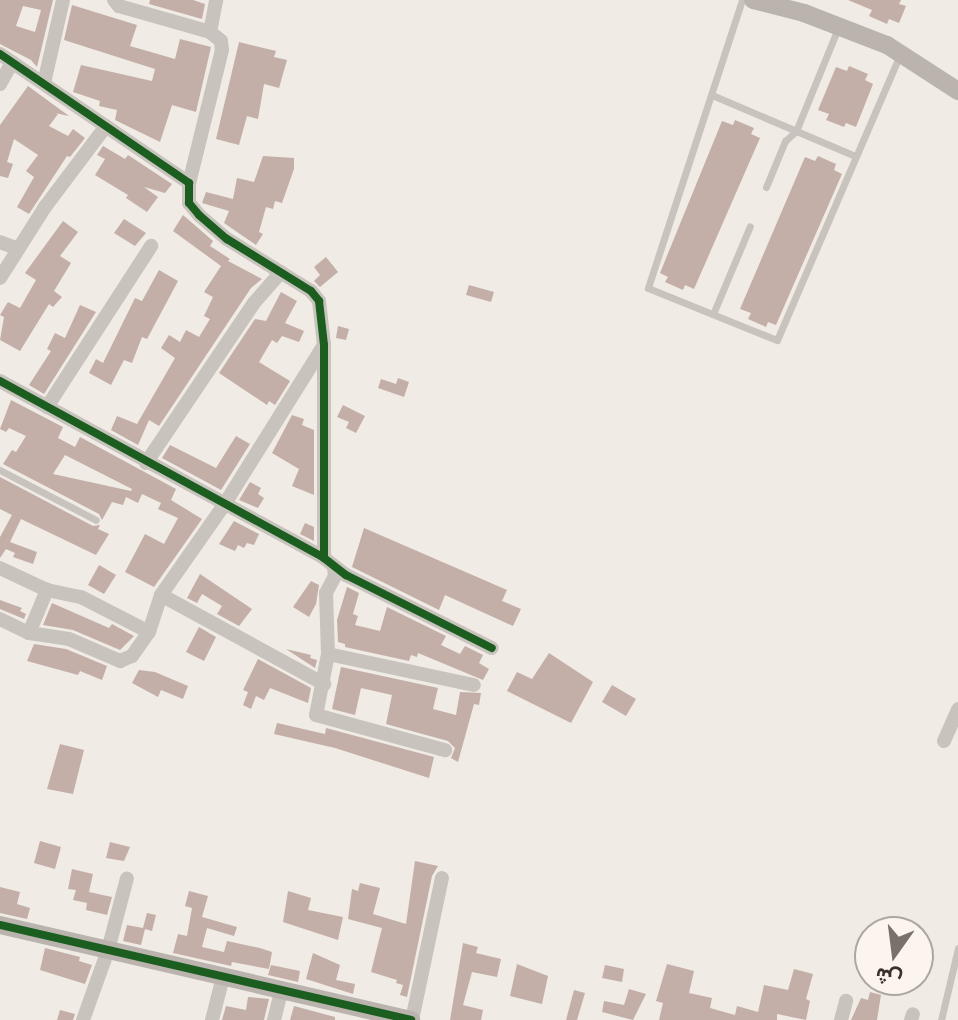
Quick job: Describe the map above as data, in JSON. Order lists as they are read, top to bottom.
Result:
{
  "north": "bottom"
}
